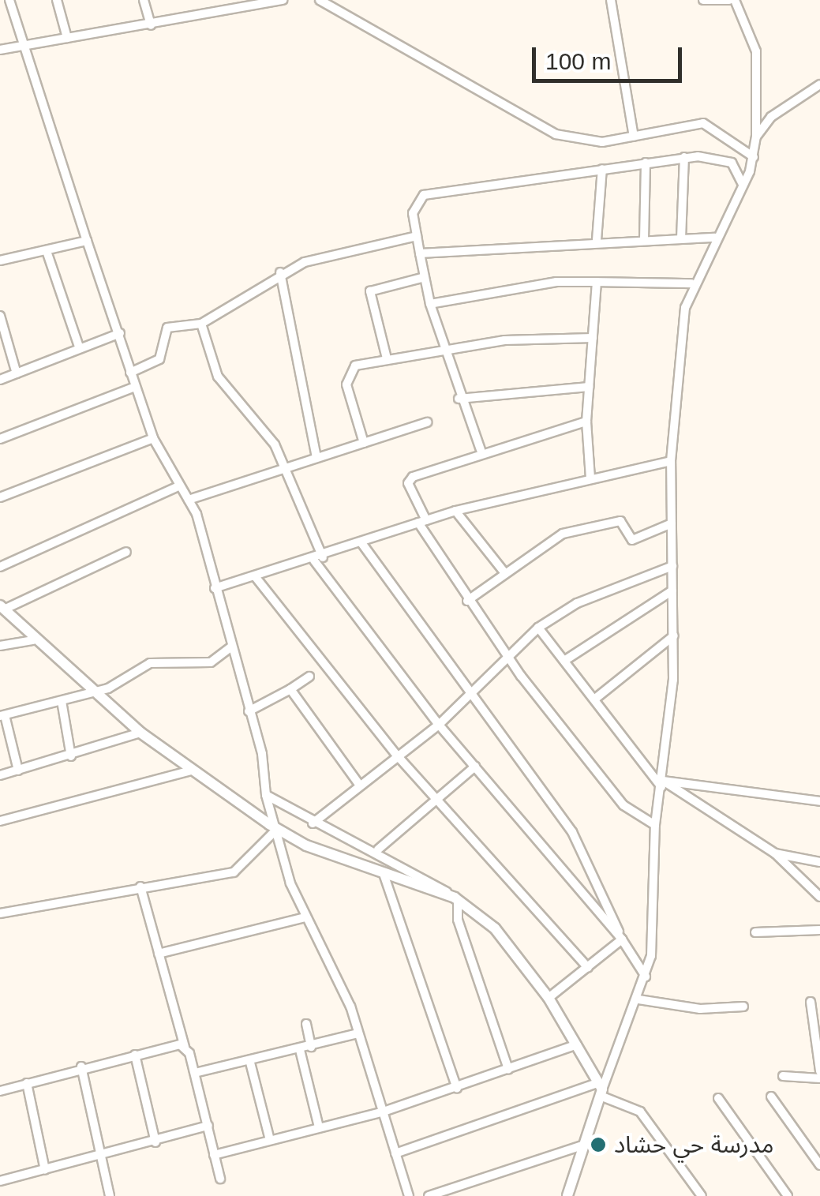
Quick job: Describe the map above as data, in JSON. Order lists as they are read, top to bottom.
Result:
{
  "places": ["مدرسة حي حشاد"],
  "scale_bar": "100 m"
}
